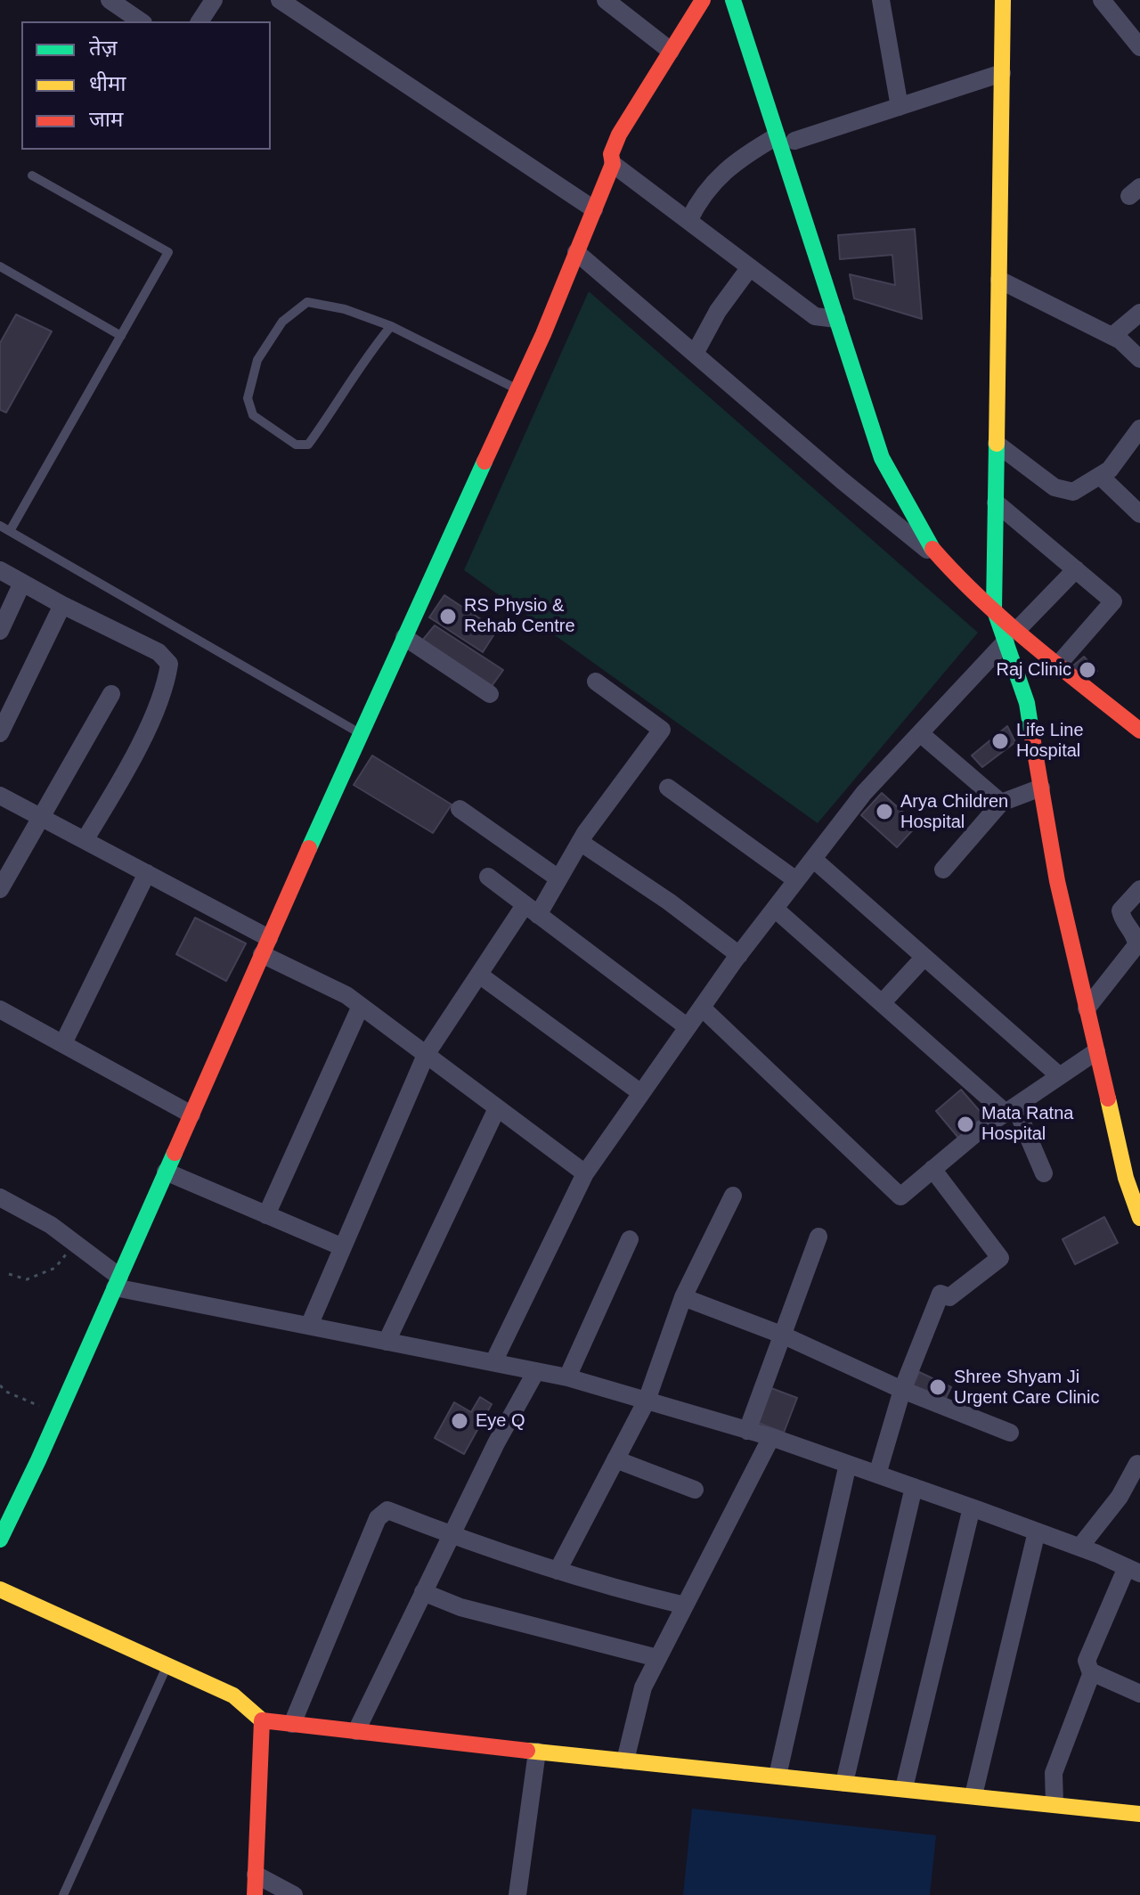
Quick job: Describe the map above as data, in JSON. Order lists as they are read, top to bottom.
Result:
{
  "places": [
    "RS Physio & Rehab Centre",
    "Raj Clinic",
    "Life Line Hospital",
    "Arya Children Hospital",
    "Mata Ratna Hospital",
    "Shree Shyam Ji Urgent Care Clinic",
    "Eye Q"
  ],
  "legend": ["तेज़", "धीमा", "जाम"]
}
